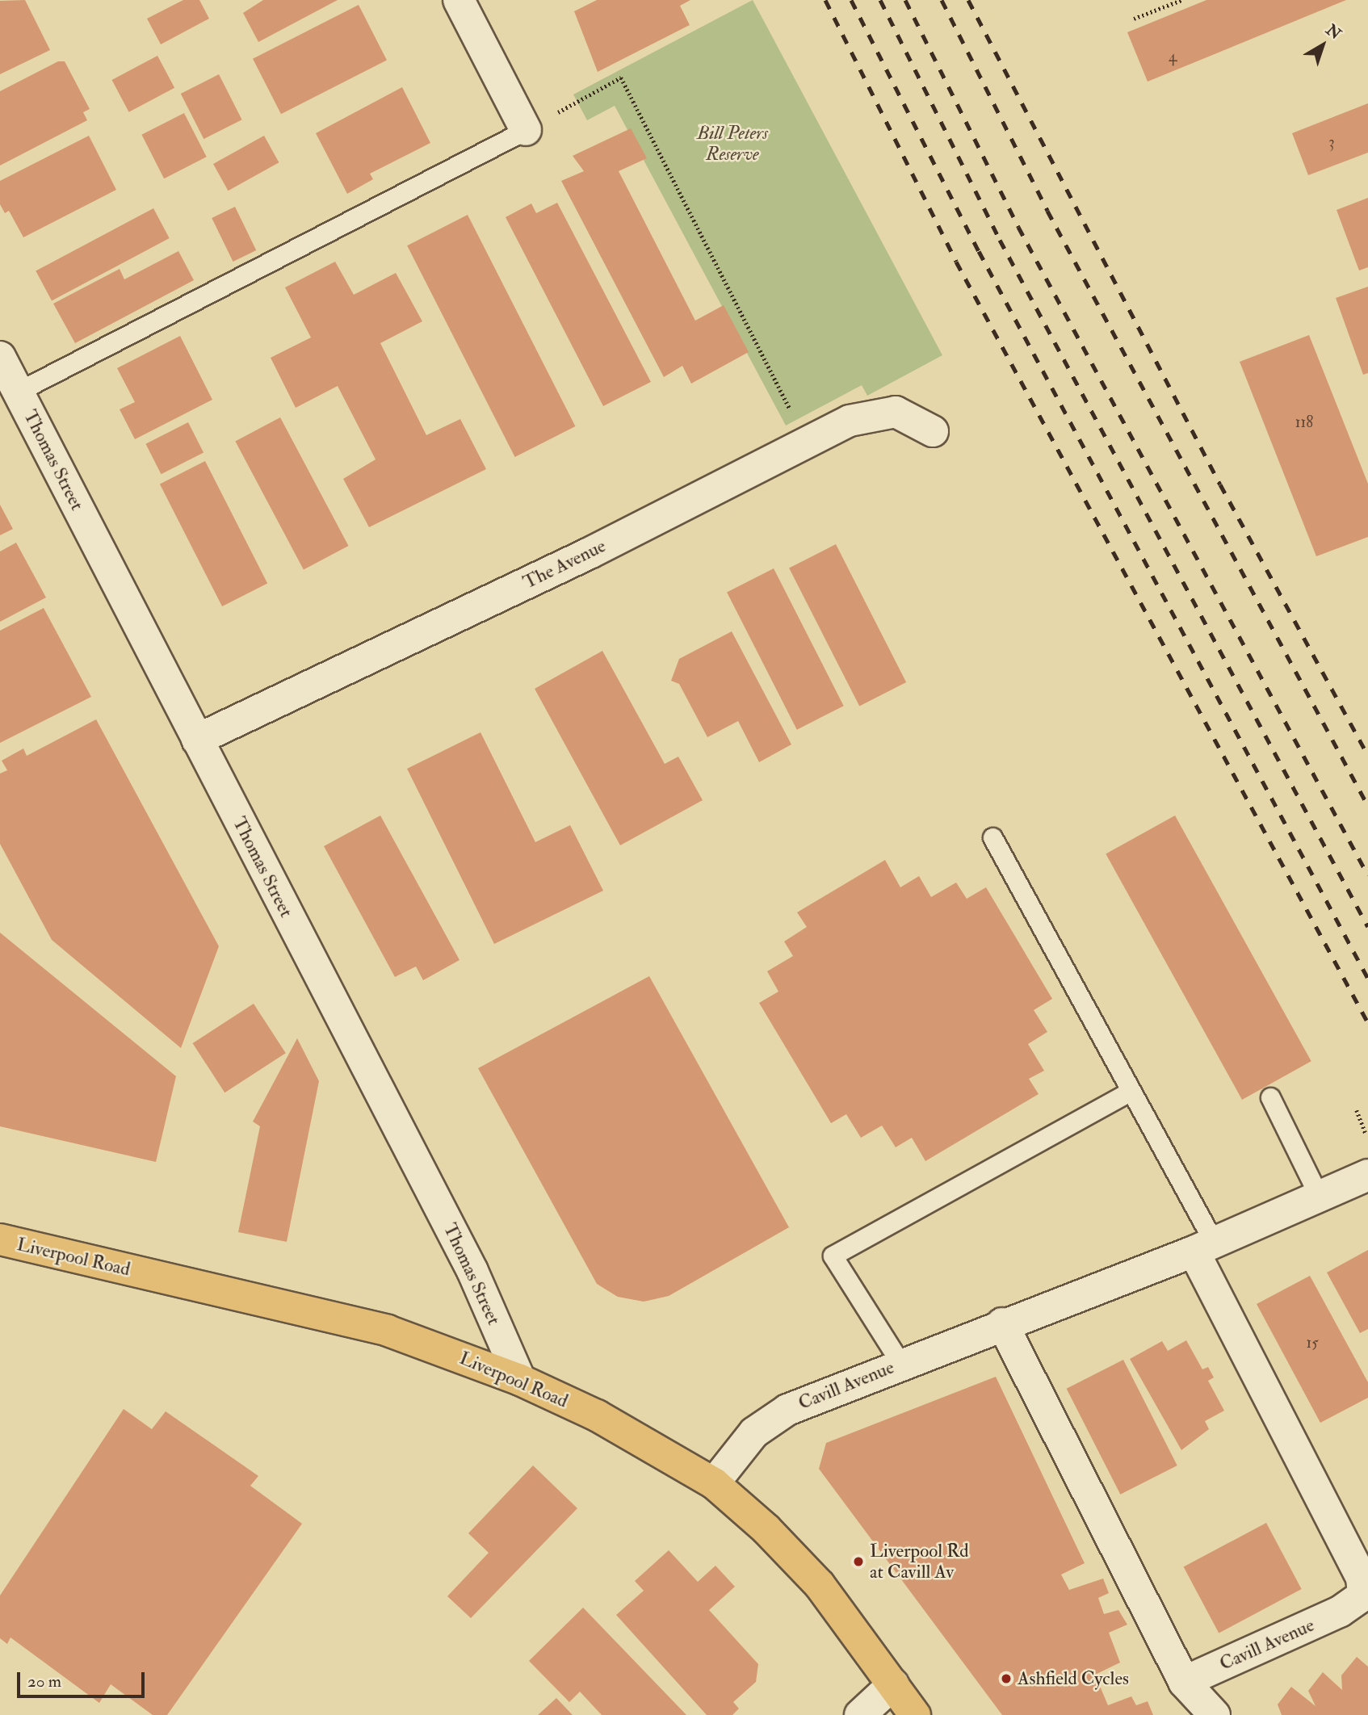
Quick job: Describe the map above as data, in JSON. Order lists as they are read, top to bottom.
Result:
{
  "streets": {
    "highway": ["Liverpool Road"],
    "street": ["Thomas Street", "The Avenue", "Cavill Avenue"]
  },
  "crossings": [
    ["Thomas Street", "The Avenue"],
    ["Thomas Street", "Liverpool Road"],
    ["Liverpool Road", "Cavill Avenue"]
  ],
  "parks": ["Bill Peters Reserve"],
  "places": ["Liverpool Rd at Cavill Av", "Ashfield Cycles"],
  "house_numbers": [
    "4",
    "3",
    "118",
    "15"
  ],
  "scale_bar": "20 m",
  "north": "top right"
}
